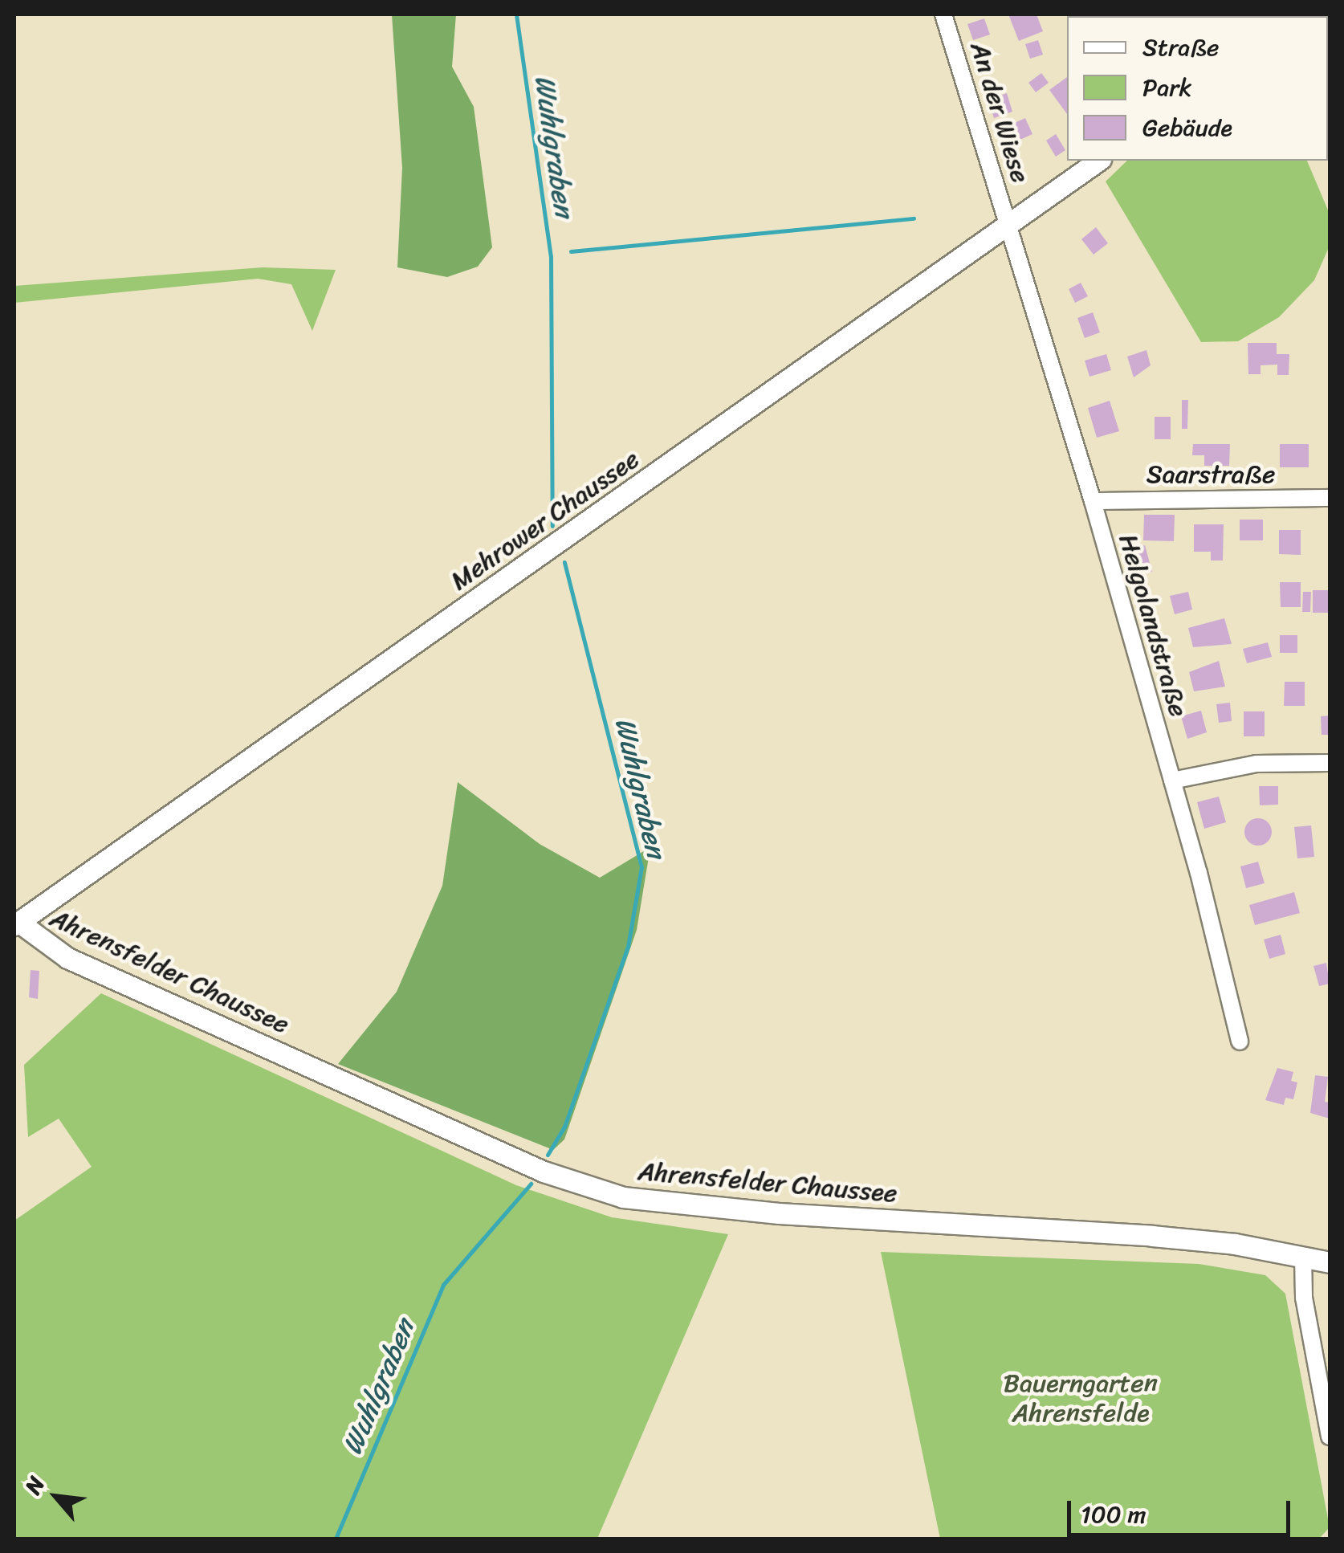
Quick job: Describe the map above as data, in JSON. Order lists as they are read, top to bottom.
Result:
{
  "streets": {
    "main road": ["Mehrower Chaussee", "Ahrensfelder Chaussee"],
    "street": ["An der Wiese", "Saarstraße", "Helgolandstraße"]
  },
  "crossings": [
    ["An der Wiese", "Mehrower Chaussee"],
    ["An der Wiese", "Helgolandstraße"],
    ["Saarstraße", "Helgolandstraße"],
    ["Mehrower Chaussee", "Helgolandstraße"],
    ["Mehrower Chaussee", "Ahrensfelder Chaussee"]
  ],
  "water": ["Wuhlgraben"],
  "parks": ["Bauerngarten Ahrensfelde"],
  "legend": ["Straße", "Park", "Gebäude"],
  "scale_bar": "100 m",
  "north": "top left"
}
